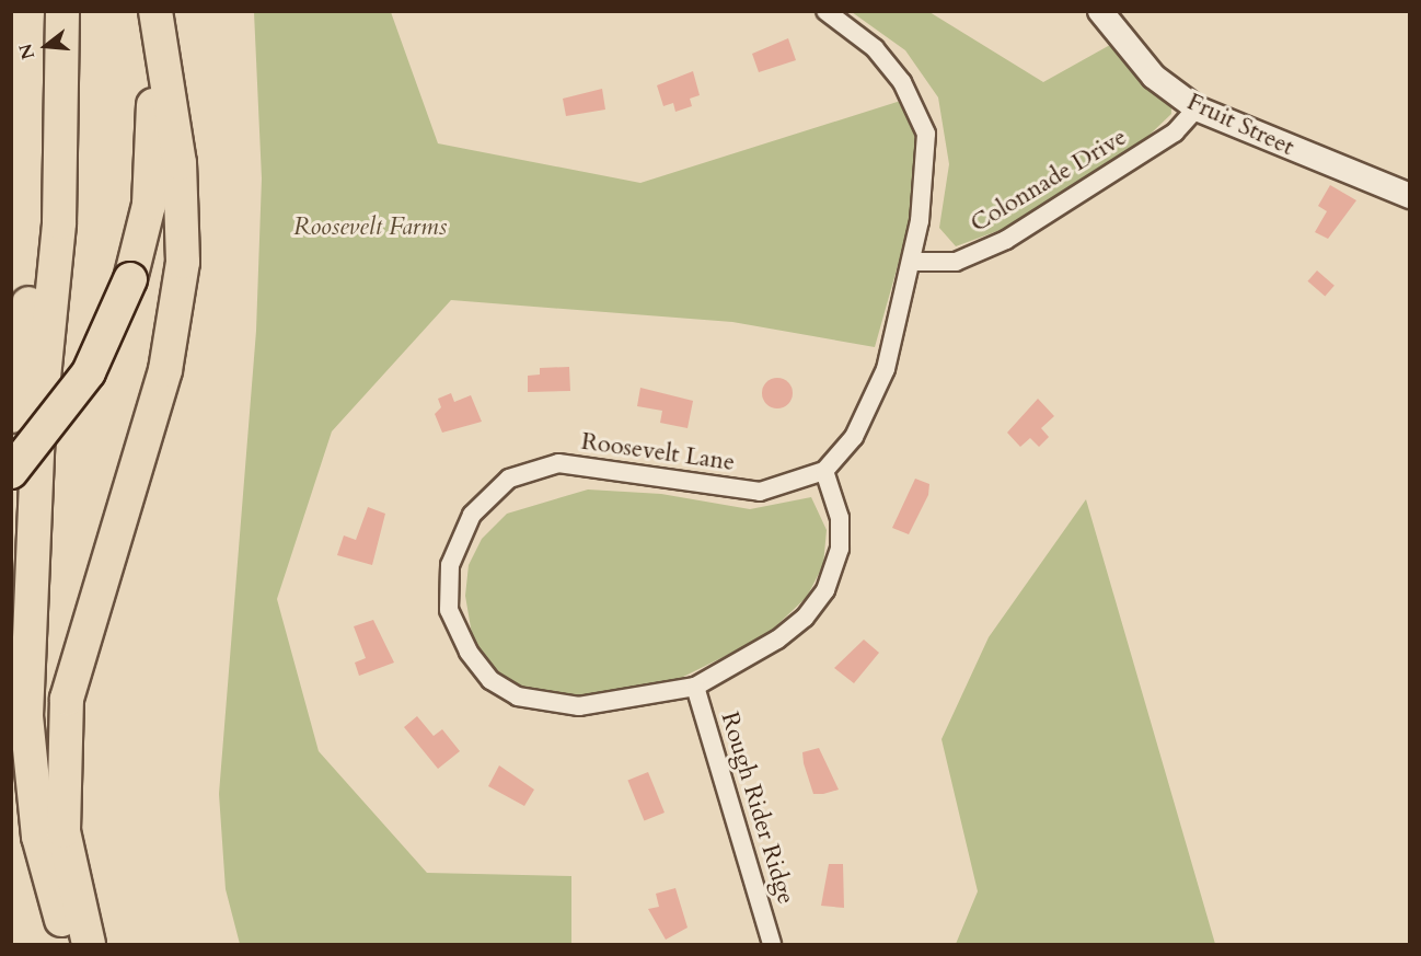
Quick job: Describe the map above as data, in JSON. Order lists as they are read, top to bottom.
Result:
{
  "streets": {
    "street": [
      "Fruit Street",
      "Colonnade Drive",
      "Roosevelt Lane",
      "Rough Rider Ridge"
    ]
  },
  "crossings": [
    ["Fruit Street", "Colonnade Drive"],
    ["Roosevelt Lane", "Rough Rider Ridge"]
  ],
  "parks": ["Roosevelt Farms"],
  "north": "left"
}
